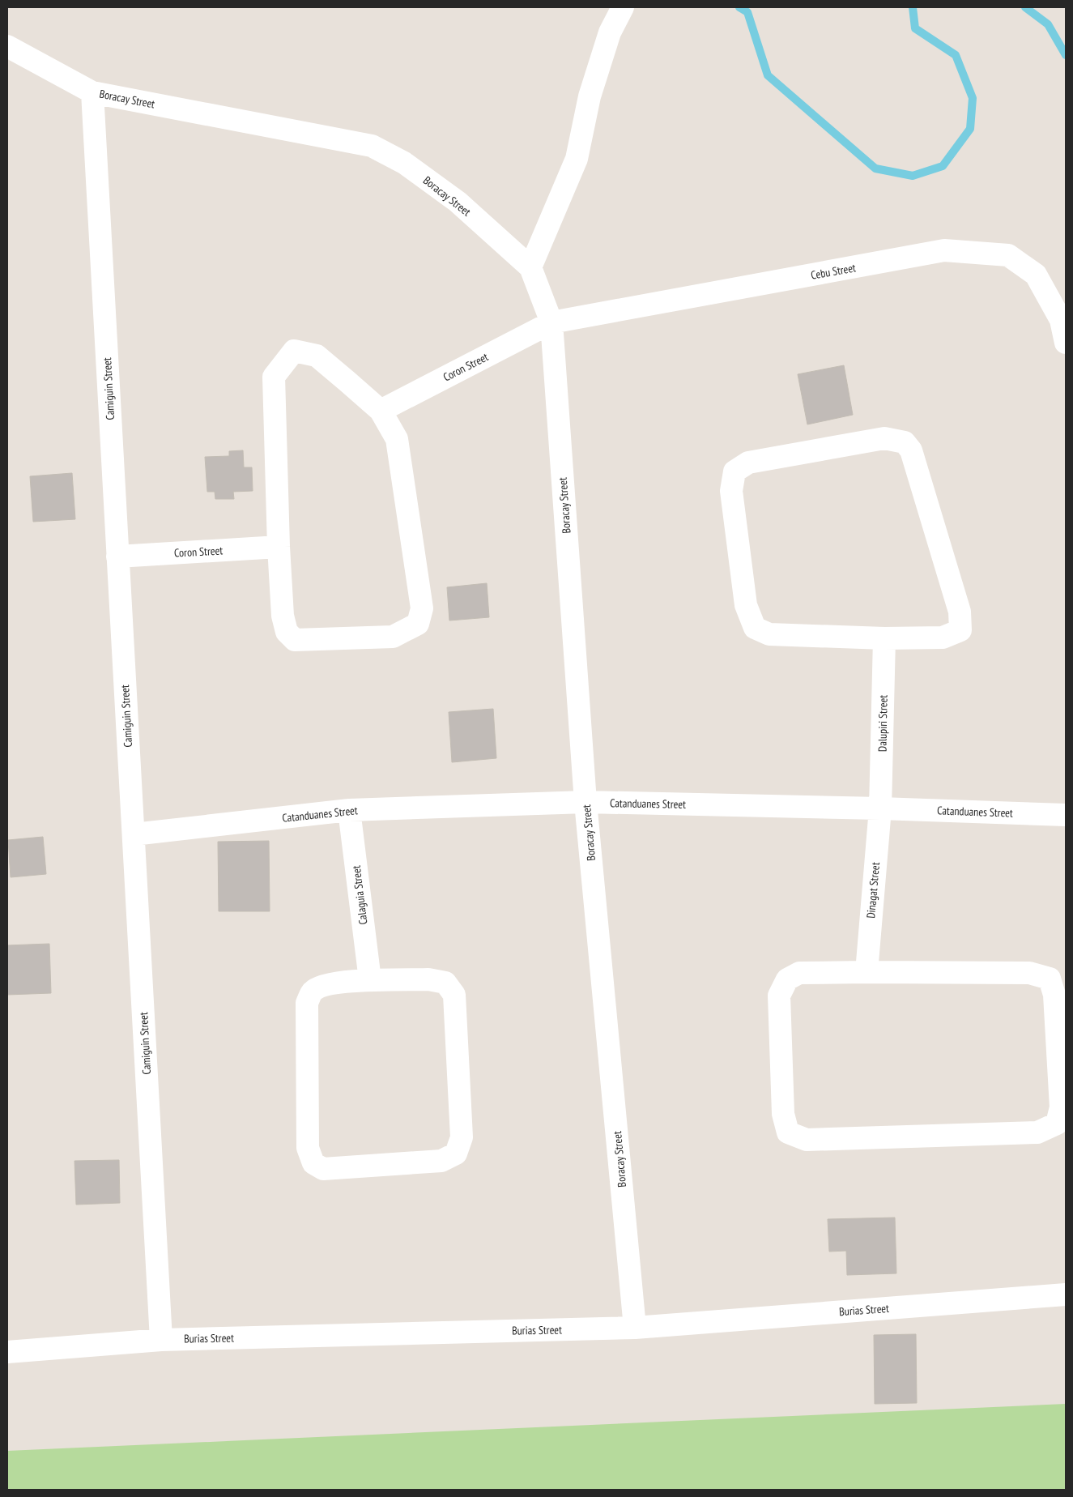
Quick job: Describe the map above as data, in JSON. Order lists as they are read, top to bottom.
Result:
{
  "streets": {
    "street": [
      "Boracay Street",
      "Cebu Street",
      "Coron Street",
      "Camiguin Street",
      "Dalupiri Street",
      "Catanduanes Street",
      "Dinagat Street",
      "Calaguia Street",
      "Burias Street"
    ]
  },
  "crossings": [
    ["Boracay Street", "Cebu Street"],
    ["Boracay Street", "Coron Street"],
    ["Boracay Street", "Camiguin Street"],
    ["Boracay Street", "Catanduanes Street"],
    ["Boracay Street", "Burias Street"],
    ["Cebu Street", "Coron Street"],
    ["Coron Street", "Camiguin Street"],
    ["Camiguin Street", "Catanduanes Street"],
    ["Camiguin Street", "Burias Street"],
    ["Dalupiri Street", "Catanduanes Street"],
    ["Dalupiri Street", "Dinagat Street"],
    ["Catanduanes Street", "Dinagat Street"],
    ["Catanduanes Street", "Calaguia Street"]
  ]
}
